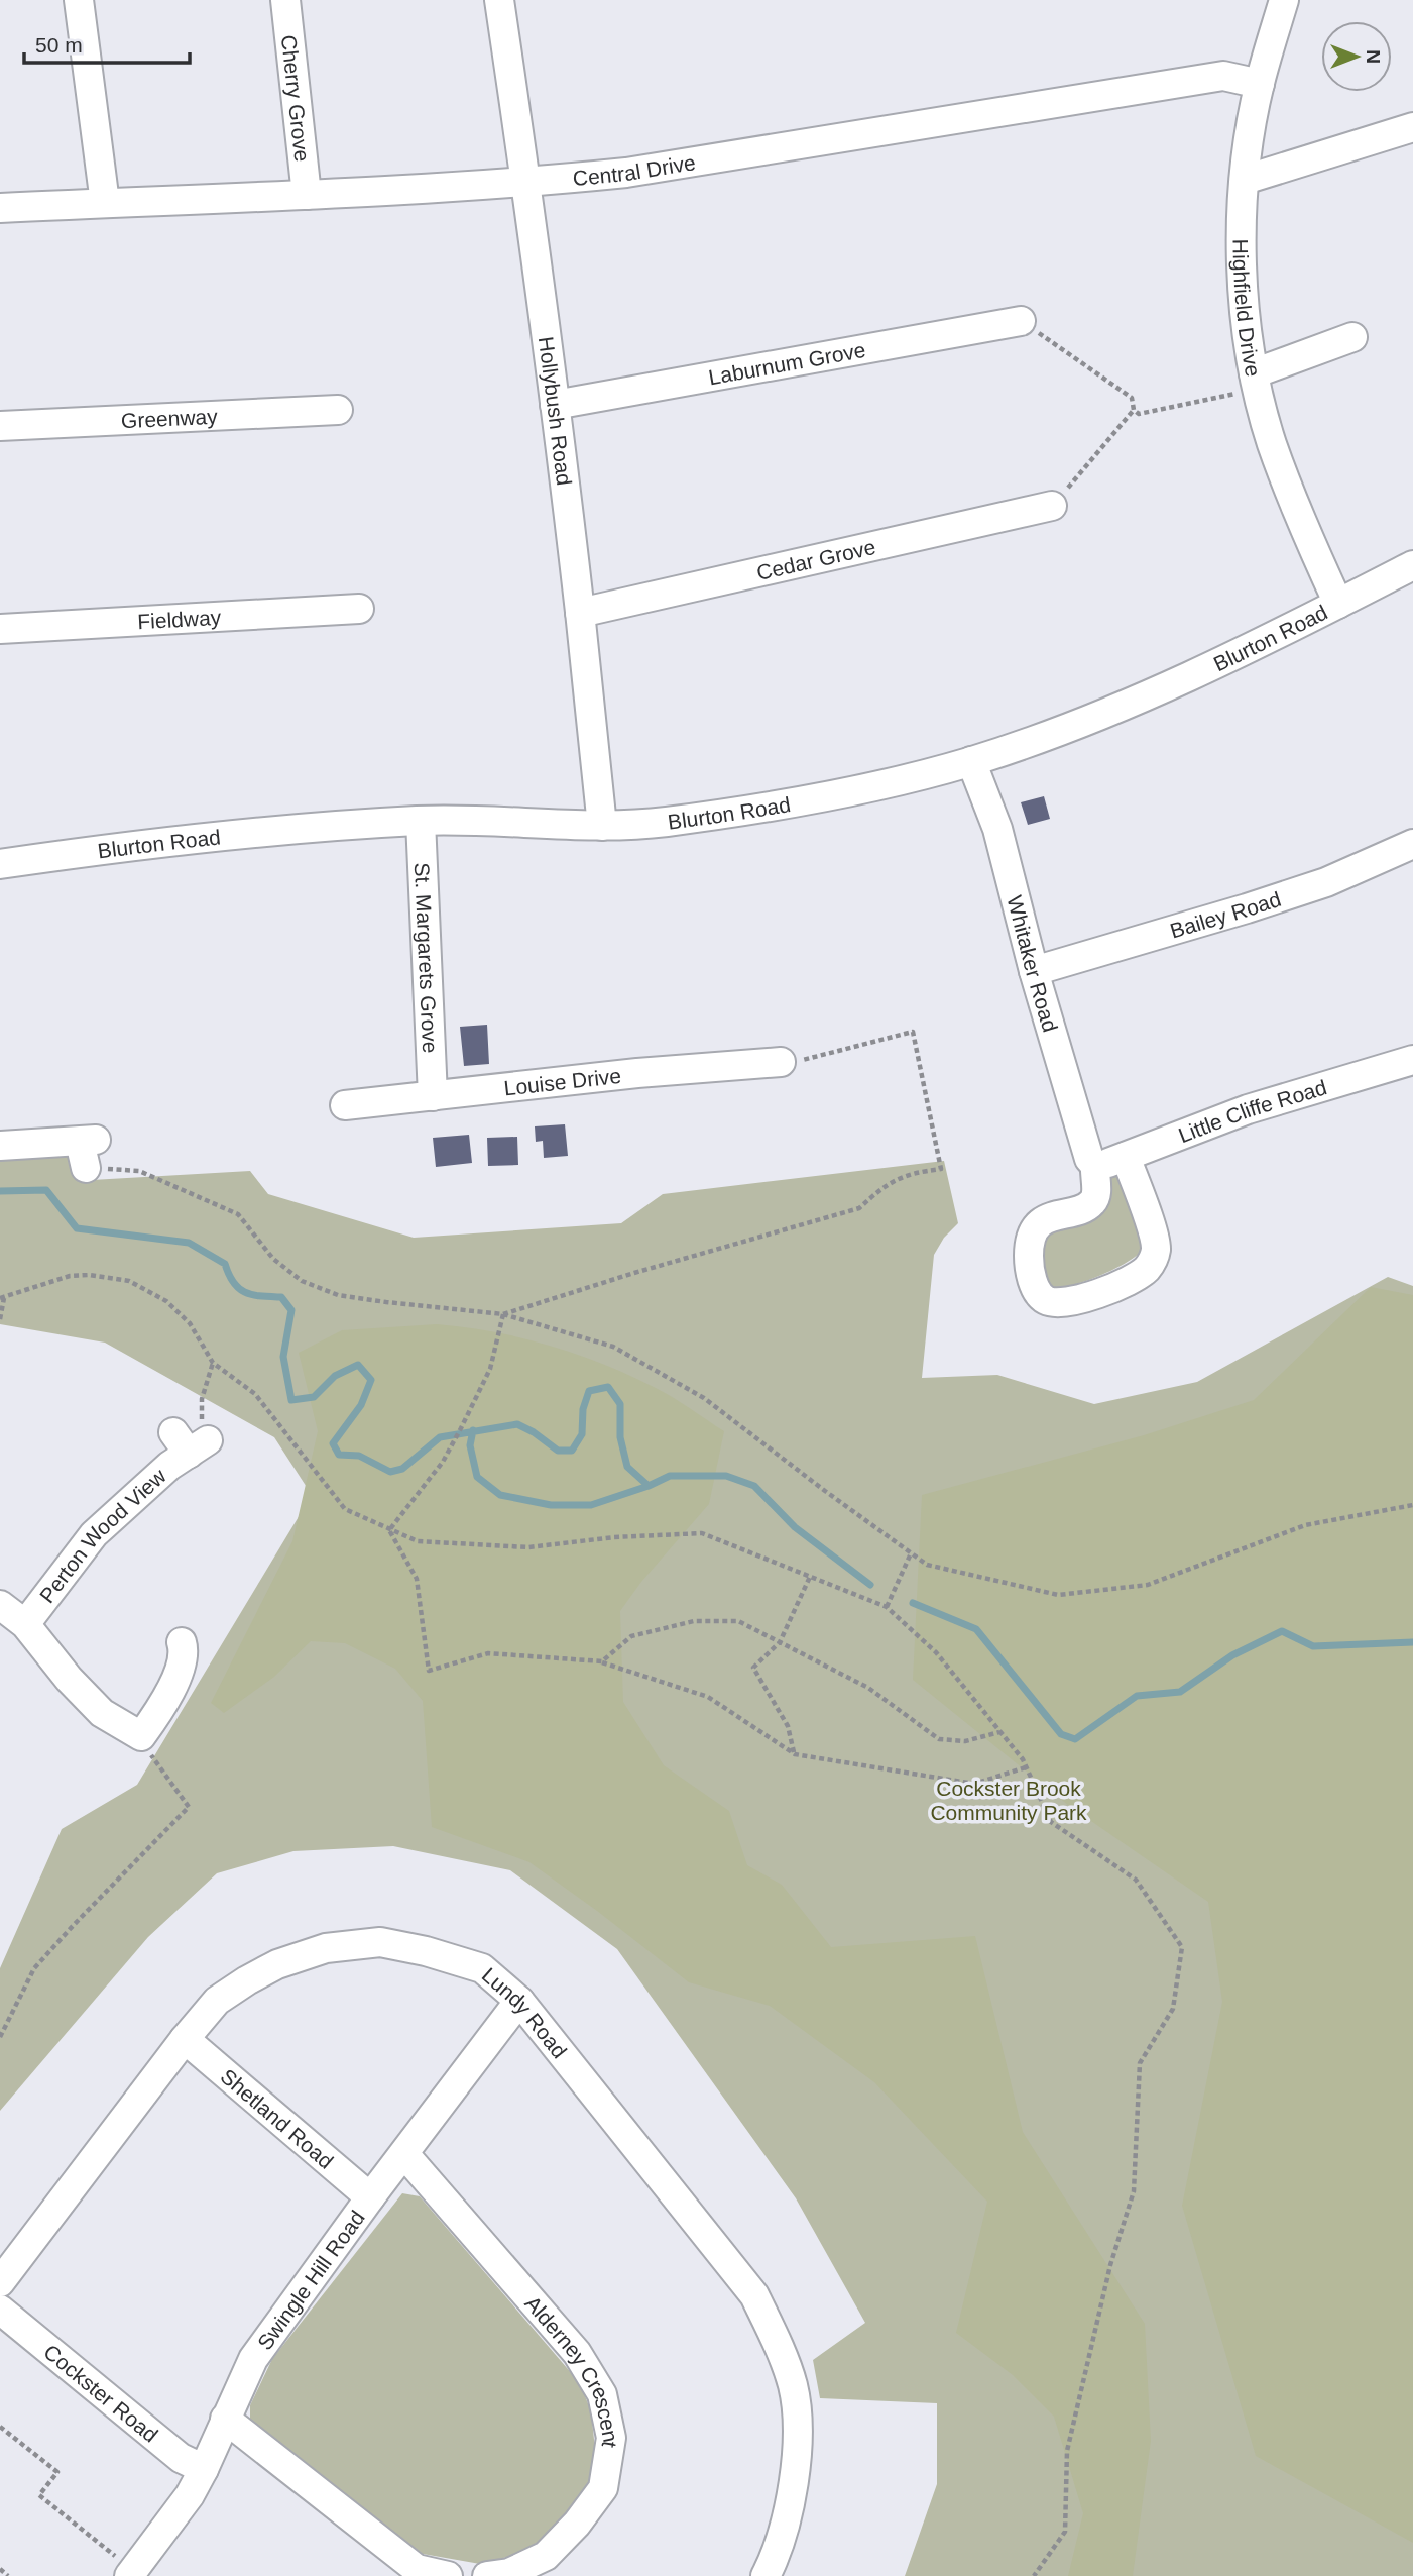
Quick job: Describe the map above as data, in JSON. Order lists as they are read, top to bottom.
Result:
{
  "streets": {
    "street": [
      "Cherry Grove",
      "Central Drive",
      "Highfield Drive",
      "Laburnum Grove",
      "Hollybush Road",
      "Greenway",
      "Cedar Grove",
      "Fieldway",
      "Blurton Road",
      "Bailey Road",
      "St. Margarets Grove",
      "Whitaker Road",
      "Louise Drive",
      "Little Cliffe Road",
      "Perton Wood View",
      "Lundy Road",
      "Shetland Road",
      "Swingle Hill Road",
      "Alderney Crescent",
      "Cockster Road"
    ]
  },
  "crossings": [
    ["Cherry Grove", "Central Drive"],
    ["Central Drive", "Highfield Drive"],
    ["Central Drive", "Hollybush Road"],
    ["Highfield Drive", "Blurton Road"],
    ["Laburnum Grove", "Hollybush Road"],
    ["Hollybush Road", "Cedar Grove"],
    ["Hollybush Road", "Blurton Road"],
    ["Blurton Road", "St. Margarets Grove"],
    ["Blurton Road", "Whitaker Road"],
    ["Bailey Road", "Whitaker Road"],
    ["St. Margarets Grove", "Louise Drive"],
    ["Whitaker Road", "Little Cliffe Road"],
    ["Lundy Road", "Shetland Road"],
    ["Lundy Road", "Swingle Hill Road"],
    ["Shetland Road", "Swingle Hill Road"],
    ["Swingle Hill Road", "Alderney Crescent"],
    ["Swingle Hill Road", "Cockster Road"]
  ],
  "parks": ["Cockster Brook Community Park"],
  "scale_bar": "50 m",
  "north": "right"
}
